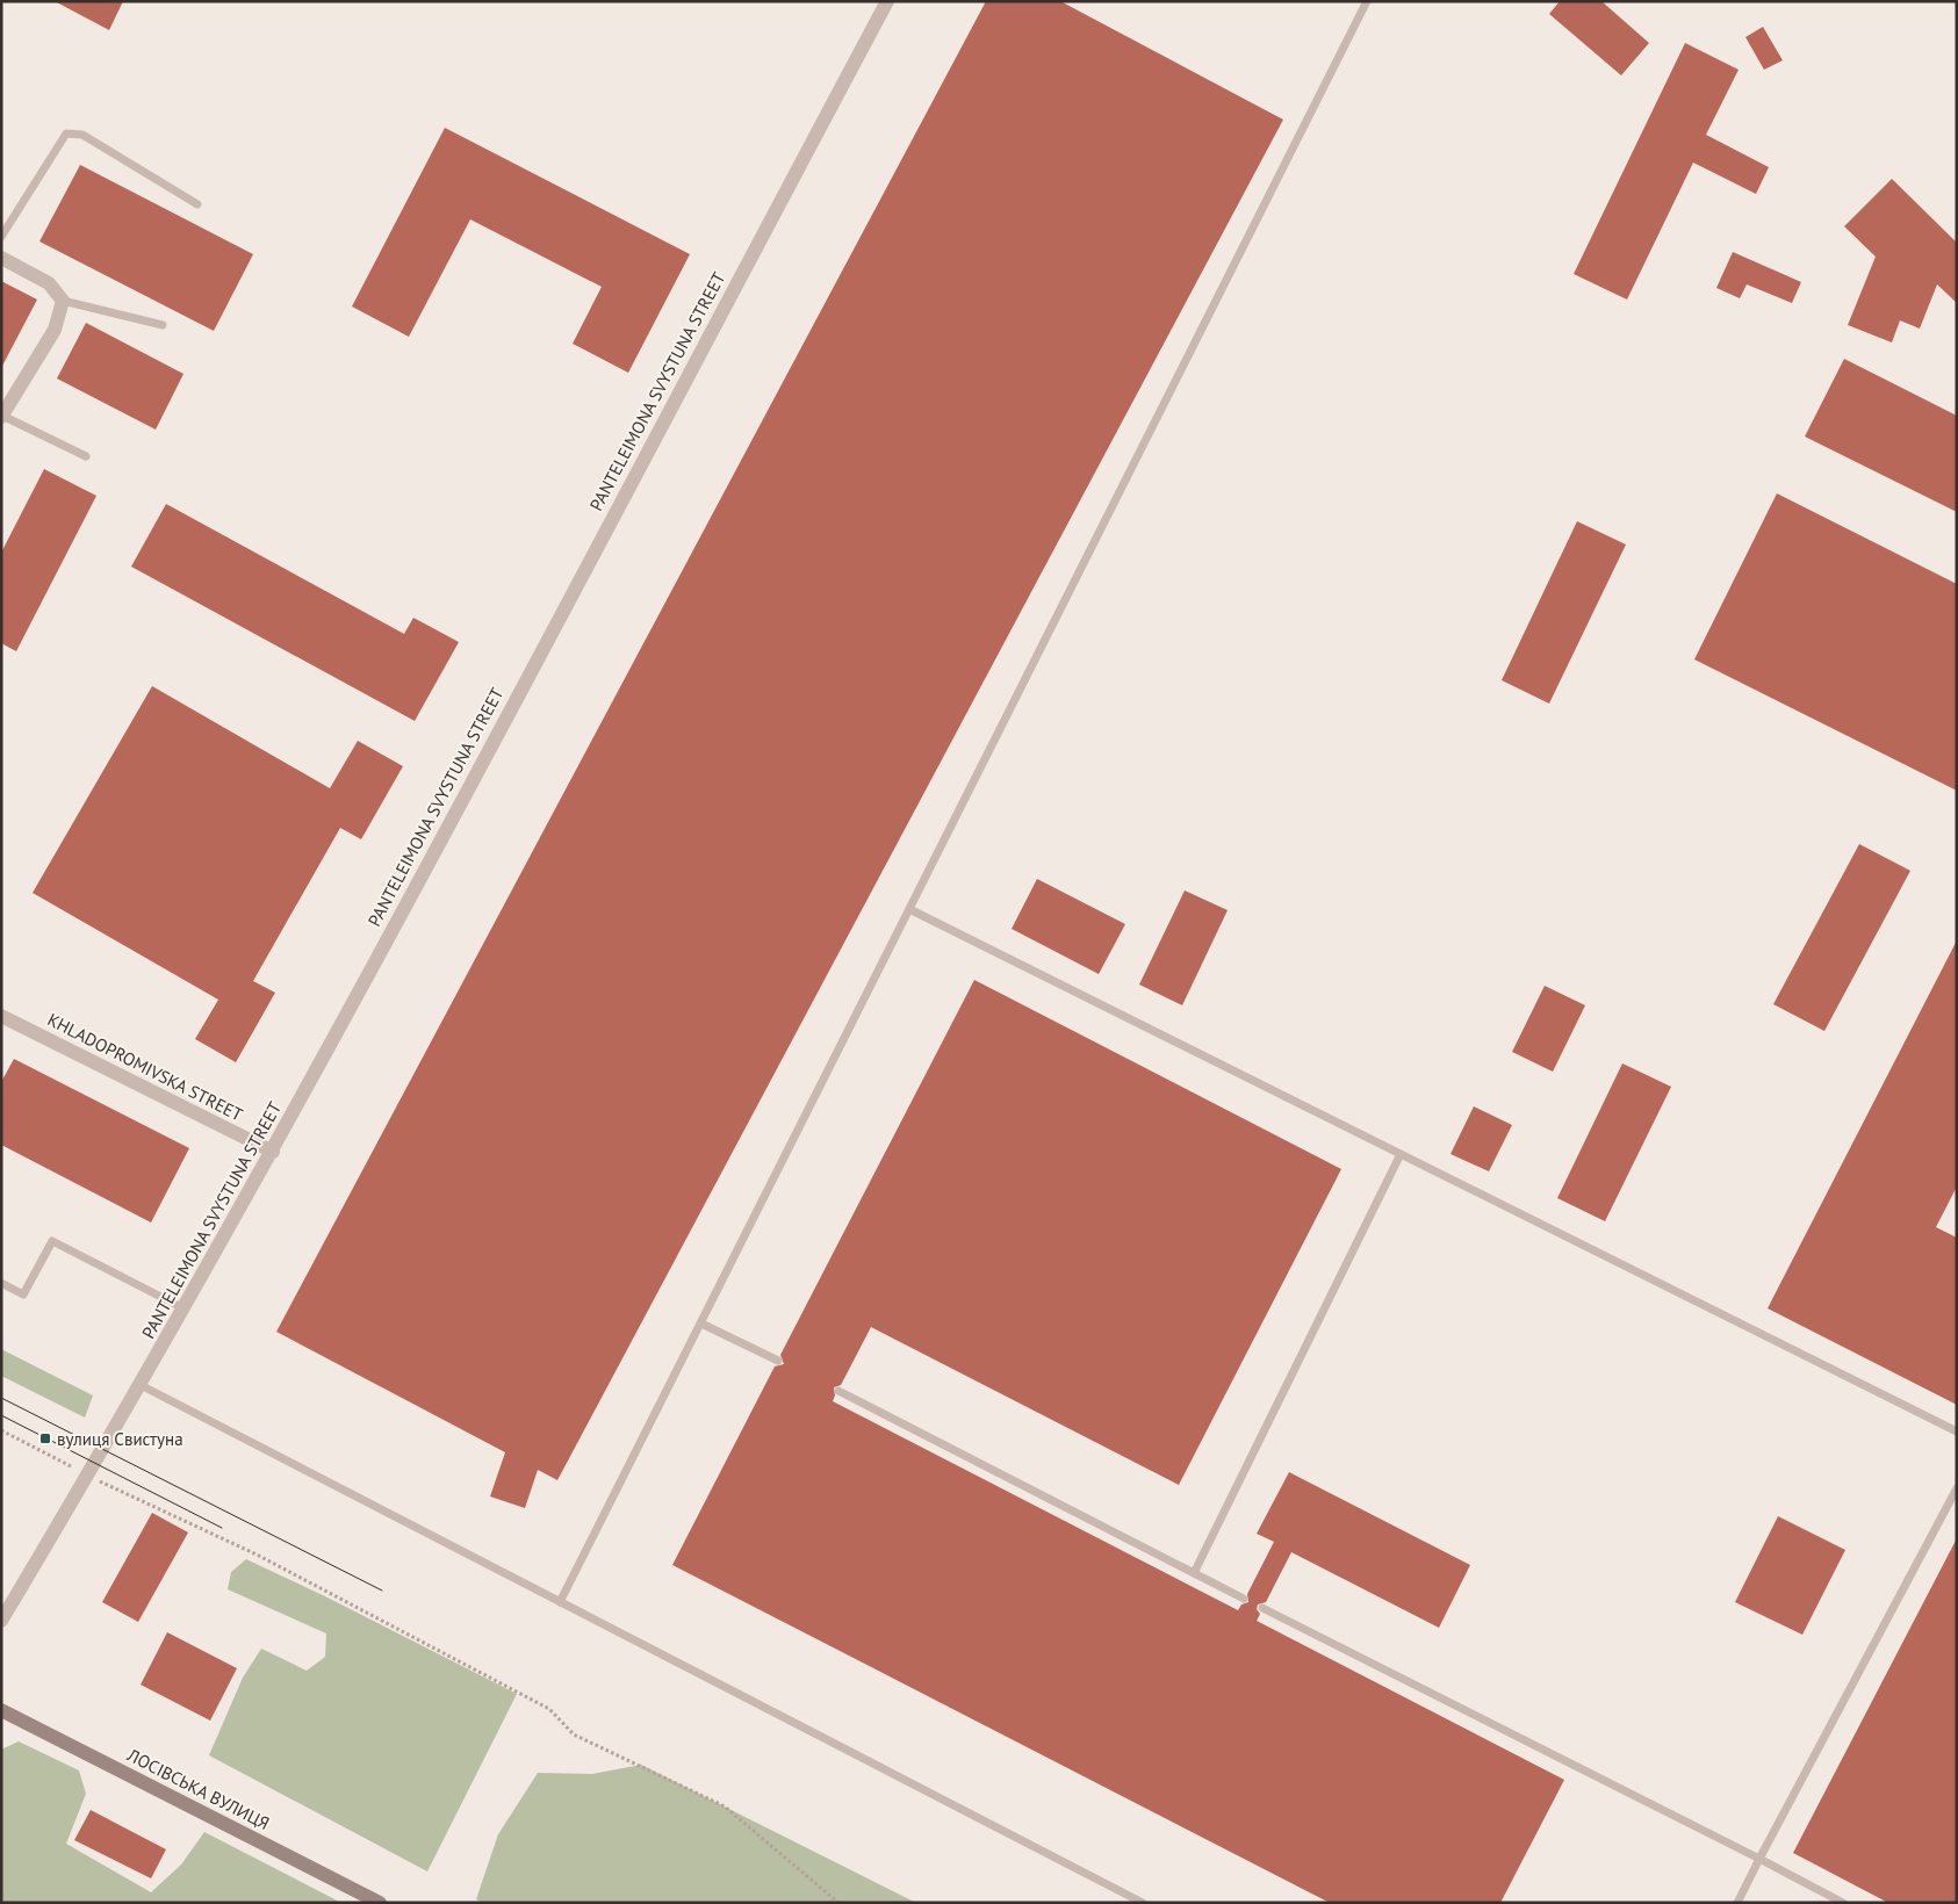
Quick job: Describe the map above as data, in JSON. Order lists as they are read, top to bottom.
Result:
{
  "streets": {
    "main road": ["ЛОСІВСЬКА ВУЛИЦЯ"],
    "street": ["PANTELEIMONA SVYSTUNA STREET", "KHLADOPROMIVSKA STREET"]
  },
  "crossings": [
    ["PANTELEIMONA SVYSTUNA STREET", "KHLADOPROMIVSKA STREET"]
  ],
  "places": {
    "transit": ["вулиця Свистуна"]
  }
}
